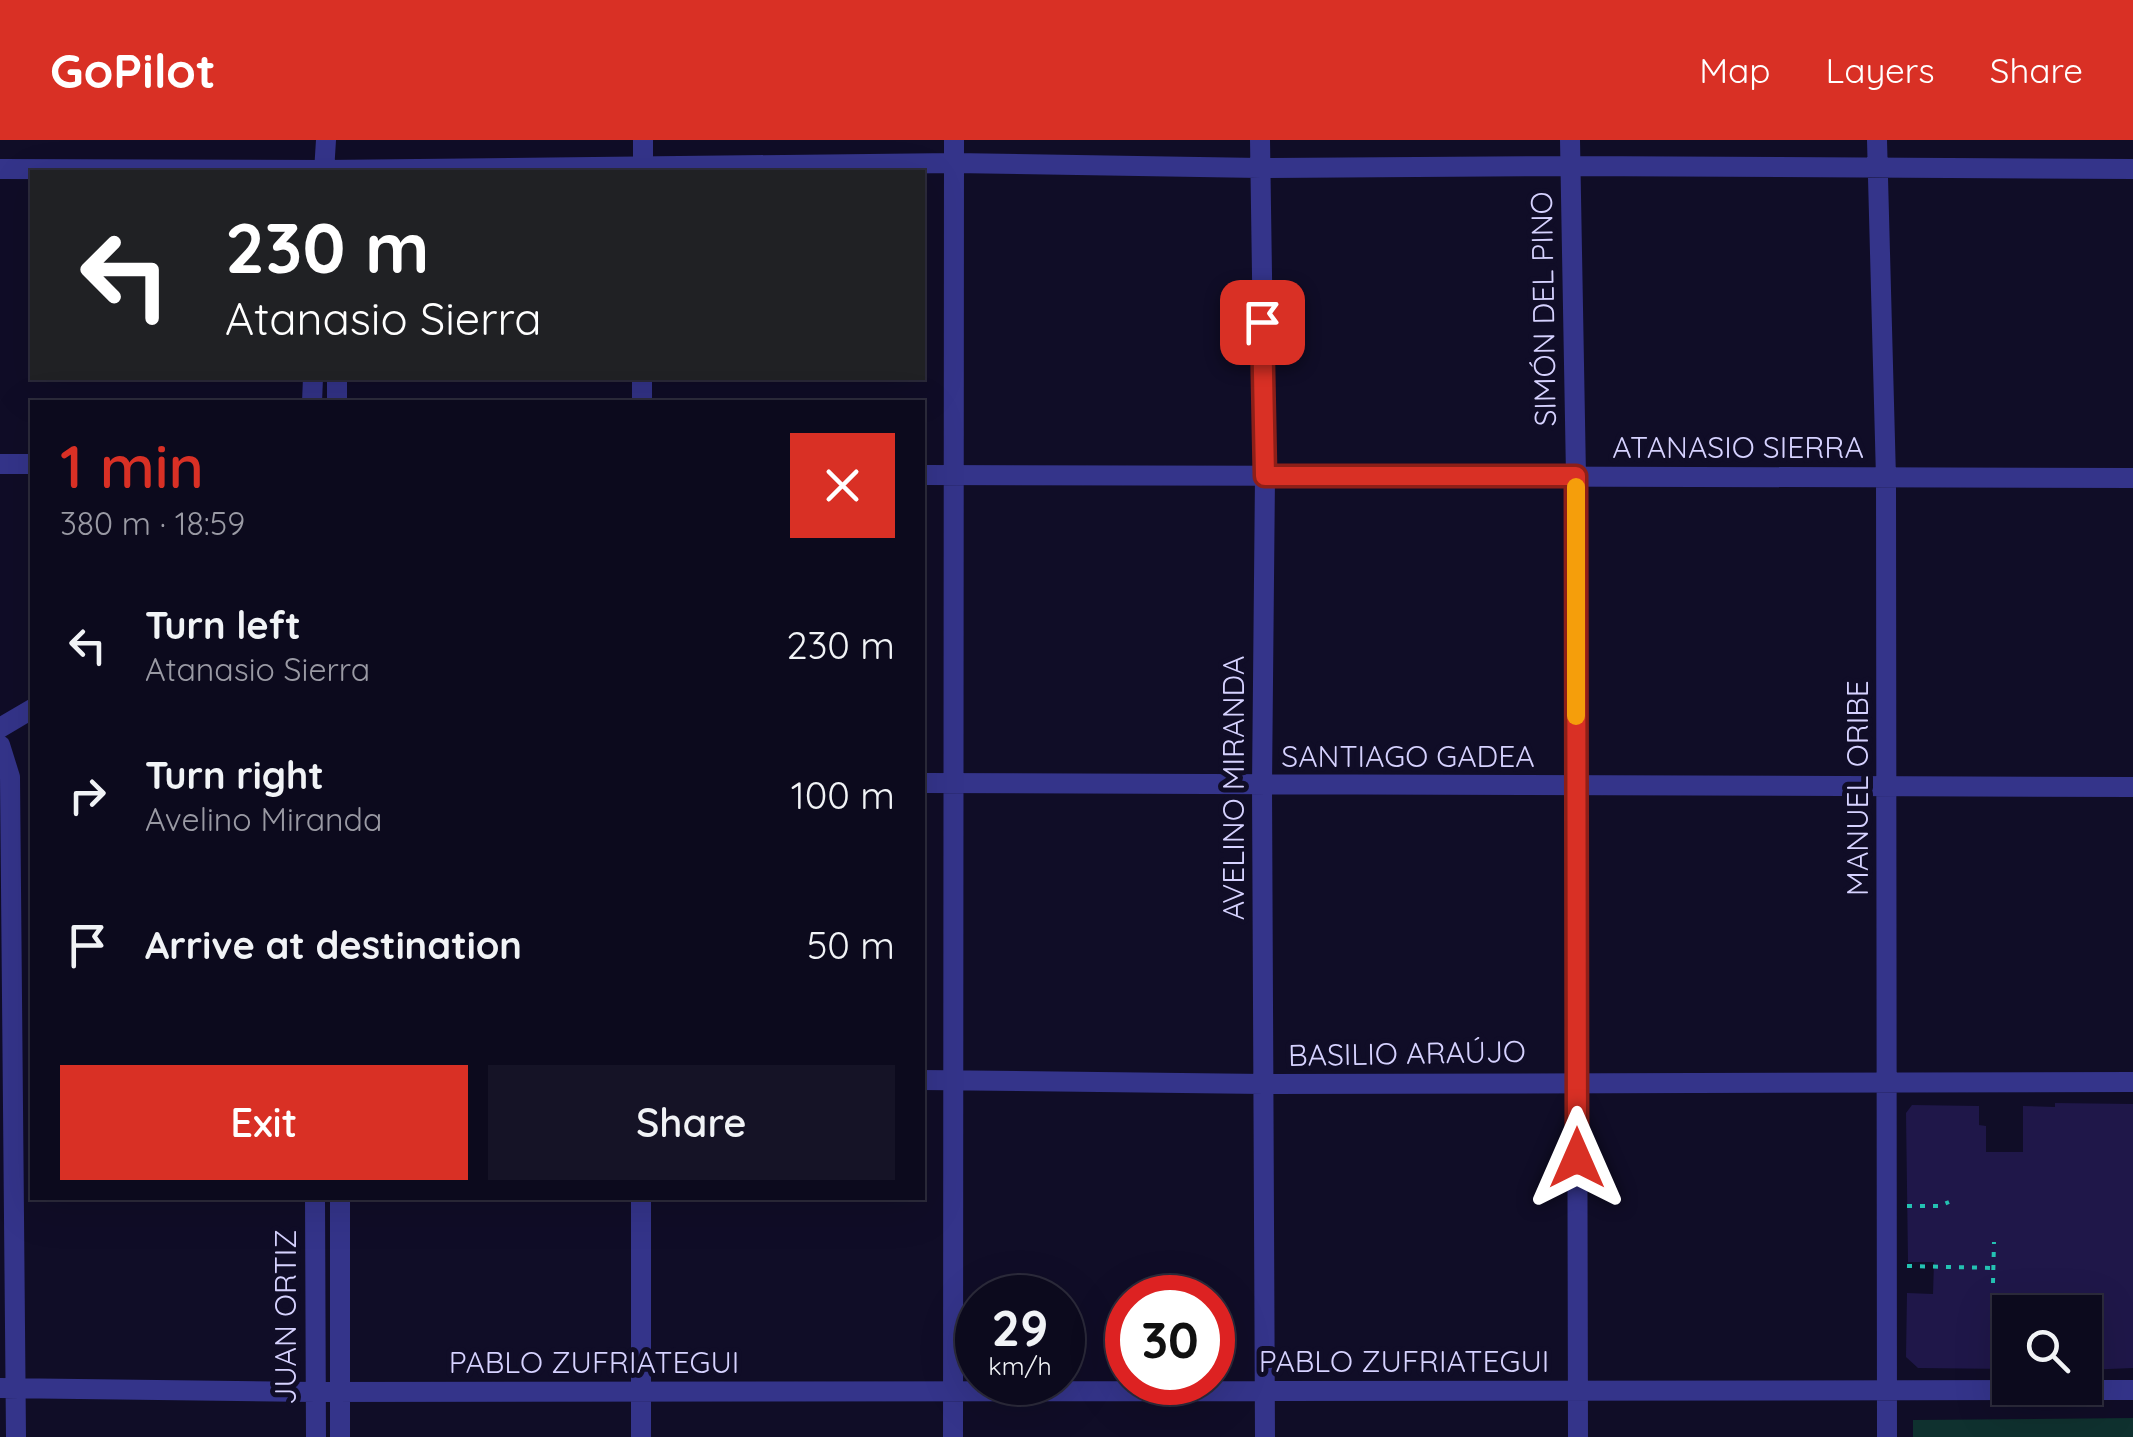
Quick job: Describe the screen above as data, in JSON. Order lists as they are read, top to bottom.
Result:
{
  "streets": {
    "street": [
      "SIMÓN DEL PINO",
      "ATANASIO SIERRA",
      "SANTIAGO GADEA",
      "AVELINO MIRANDA",
      "MANUEL ORIBE",
      "BASILIO ARAÚJO",
      "JUAN ORTIZ",
      "PABLO ZUFRIATEGUI"
    ]
  },
  "crossings": [
    ["SIMÓN DEL PINO", "ATANASIO SIERRA"],
    ["SIMÓN DEL PINO", "SANTIAGO GADEA"],
    ["SIMÓN DEL PINO", "BASILIO ARAÚJO"],
    ["SIMÓN DEL PINO", "PABLO ZUFRIATEGUI"],
    ["ATANASIO SIERRA", "AVELINO MIRANDA"],
    ["ATANASIO SIERRA", "MANUEL ORIBE"],
    ["SANTIAGO GADEA", "AVELINO MIRANDA"],
    ["SANTIAGO GADEA", "MANUEL ORIBE"],
    ["AVELINO MIRANDA", "BASILIO ARAÚJO"],
    ["AVELINO MIRANDA", "PABLO ZUFRIATEGUI"],
    ["MANUEL ORIBE", "BASILIO ARAÚJO"],
    ["MANUEL ORIBE", "PABLO ZUFRIATEGUI"],
    ["JUAN ORTIZ", "PABLO ZUFRIATEGUI"]
  ],
  "page": {
    "header": "GoPilot",
    "nav": ["Map", "Layers", "Share"],
    "turn": ["230 m", "Atanasio Sierra"],
    "heading": ["1 min", "380 m · 18:59"],
    "list": [
      {
        "name": "Turn left",
        "note": "Atanasio Sierra",
        "value": "230 m"
      },
      {
        "name": "Turn right",
        "note": "Avelino Miranda",
        "value": "100 m"
      },
      {
        "name": "Arrive at destination",
        "value": "50 m"
      }
    ],
    "buttons": ["Exit", "Share"],
    "speed": "29 km/h",
    "limit": "30"
  }
}
